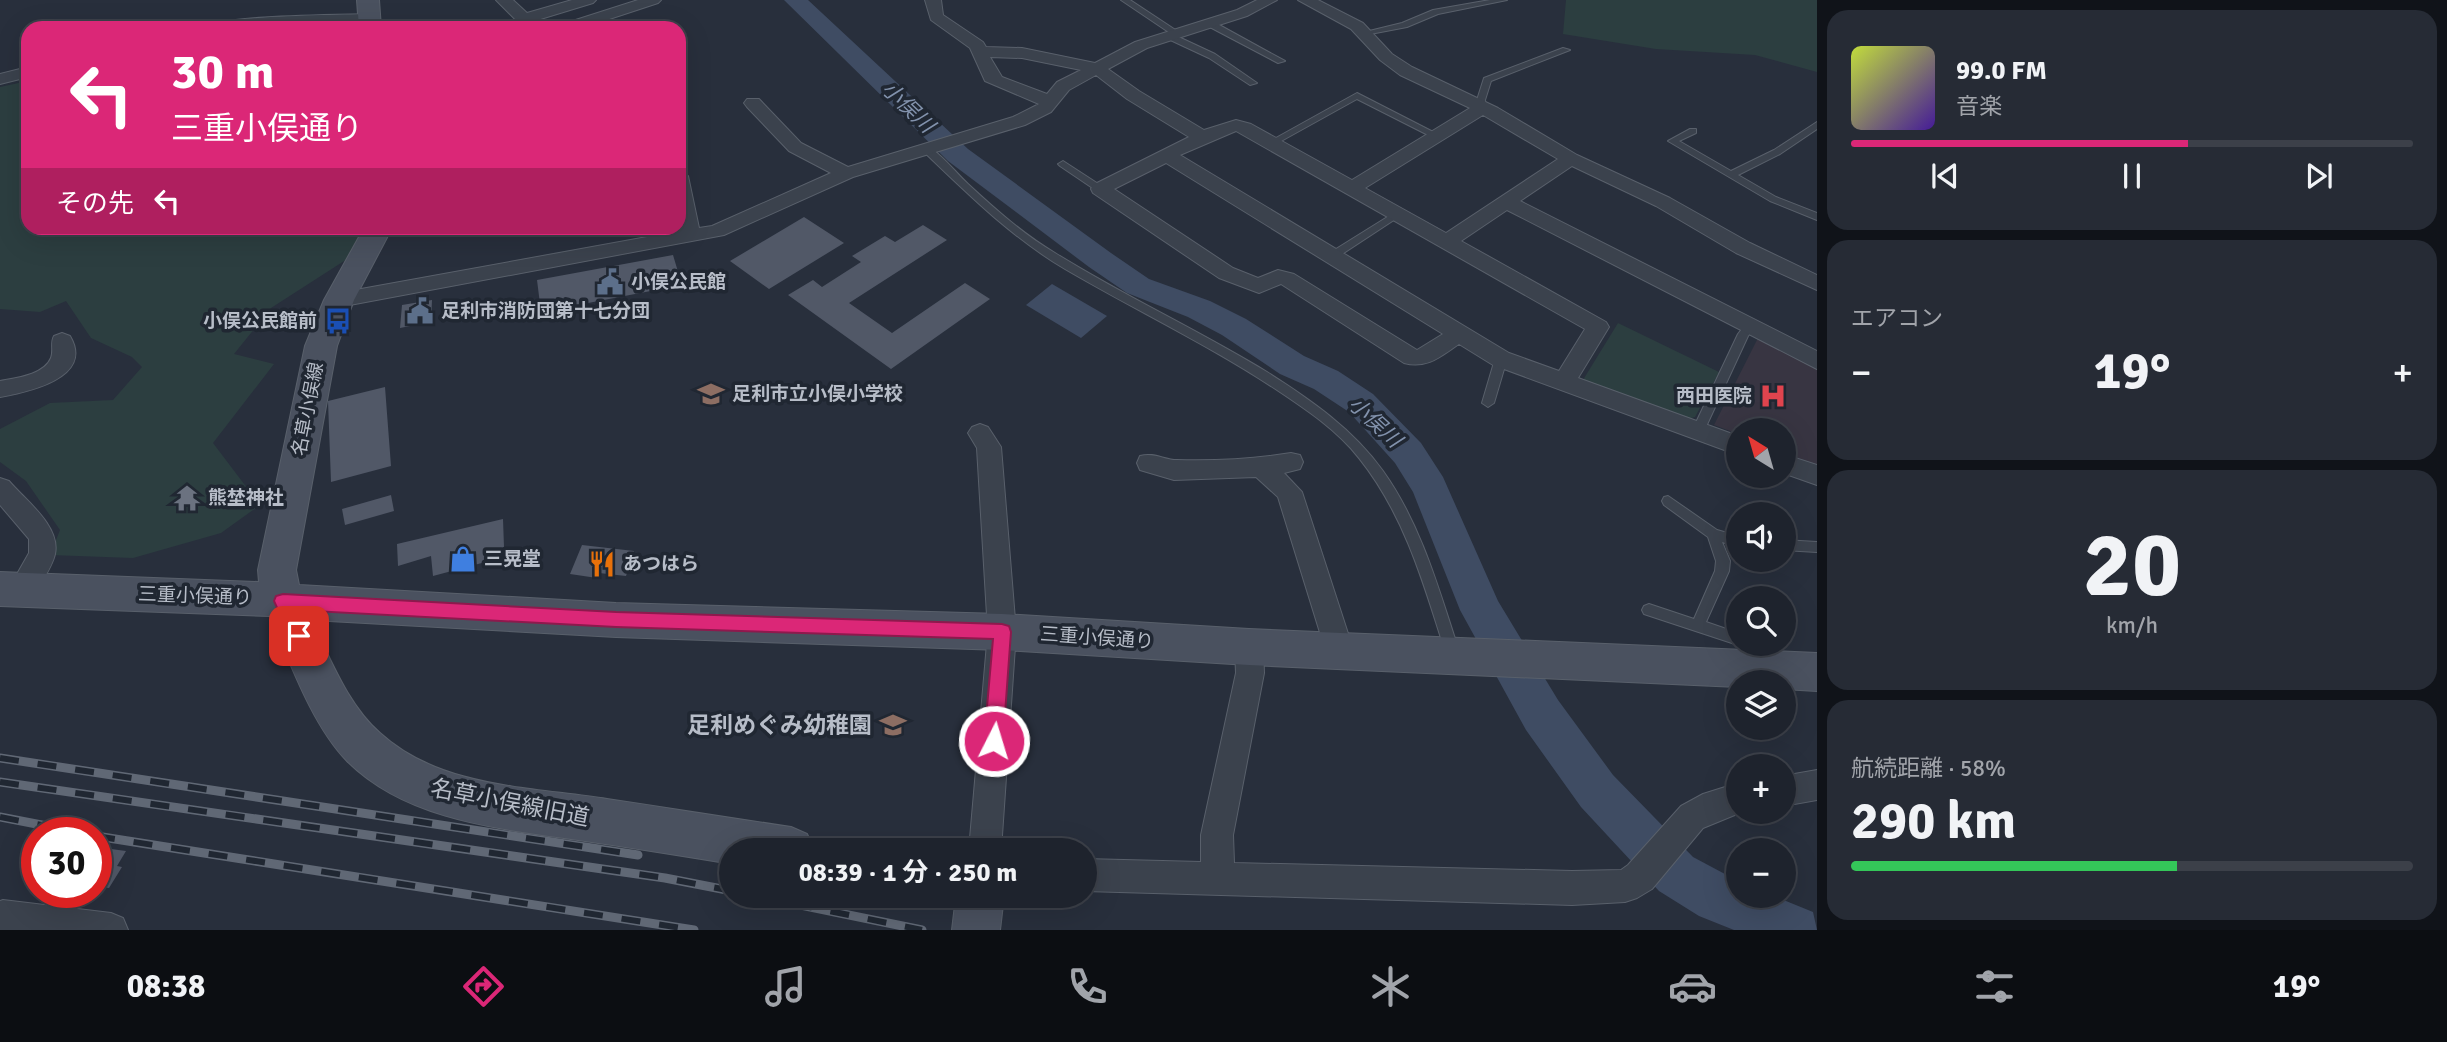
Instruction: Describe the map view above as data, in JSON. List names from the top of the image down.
{
  "streets": {
    "main road": ["名草小俣線", "三重小俣通り", "名草小俣線旧道"]
  },
  "crossings": [
    ["名草小俣線", "三重小俣通り"],
    ["名草小俣線", "名草小俣線旧道"],
    ["三重小俣通り", "名草小俣線旧道"]
  ],
  "water": ["小俣川"],
  "places": {
    "public building": ["小俣公民館", "足利市消防団第十七分団"],
    "bus stop": ["小俣公民館前"],
    "school or university": ["足利市立小俣小学校", "足利めぐみ幼稚園"],
    "hospital": ["西田医院"],
    "temple": ["熊埜神社"],
    "shop": ["三晃堂"],
    "restaurant": ["あつはら"]
  },
  "north": "top left",
  "page": {
    "turn": ["30 m", "三重小俣通り"],
    "song": ["99.0 FM", "音楽"],
    "then": "その先",
    "tile": [
      "エアコン",
      ["20", "km/h"],
      ["航続距離 · 58%", "290 km"]
    ],
    "heat": ["−", "19°", "+"],
    "map_buttons": ["+", "−"],
    "limit": "30",
    "trip": "08:39 · 1 分 · 250 m",
    "tabs": ["08:38", "19°"]
  }
}
